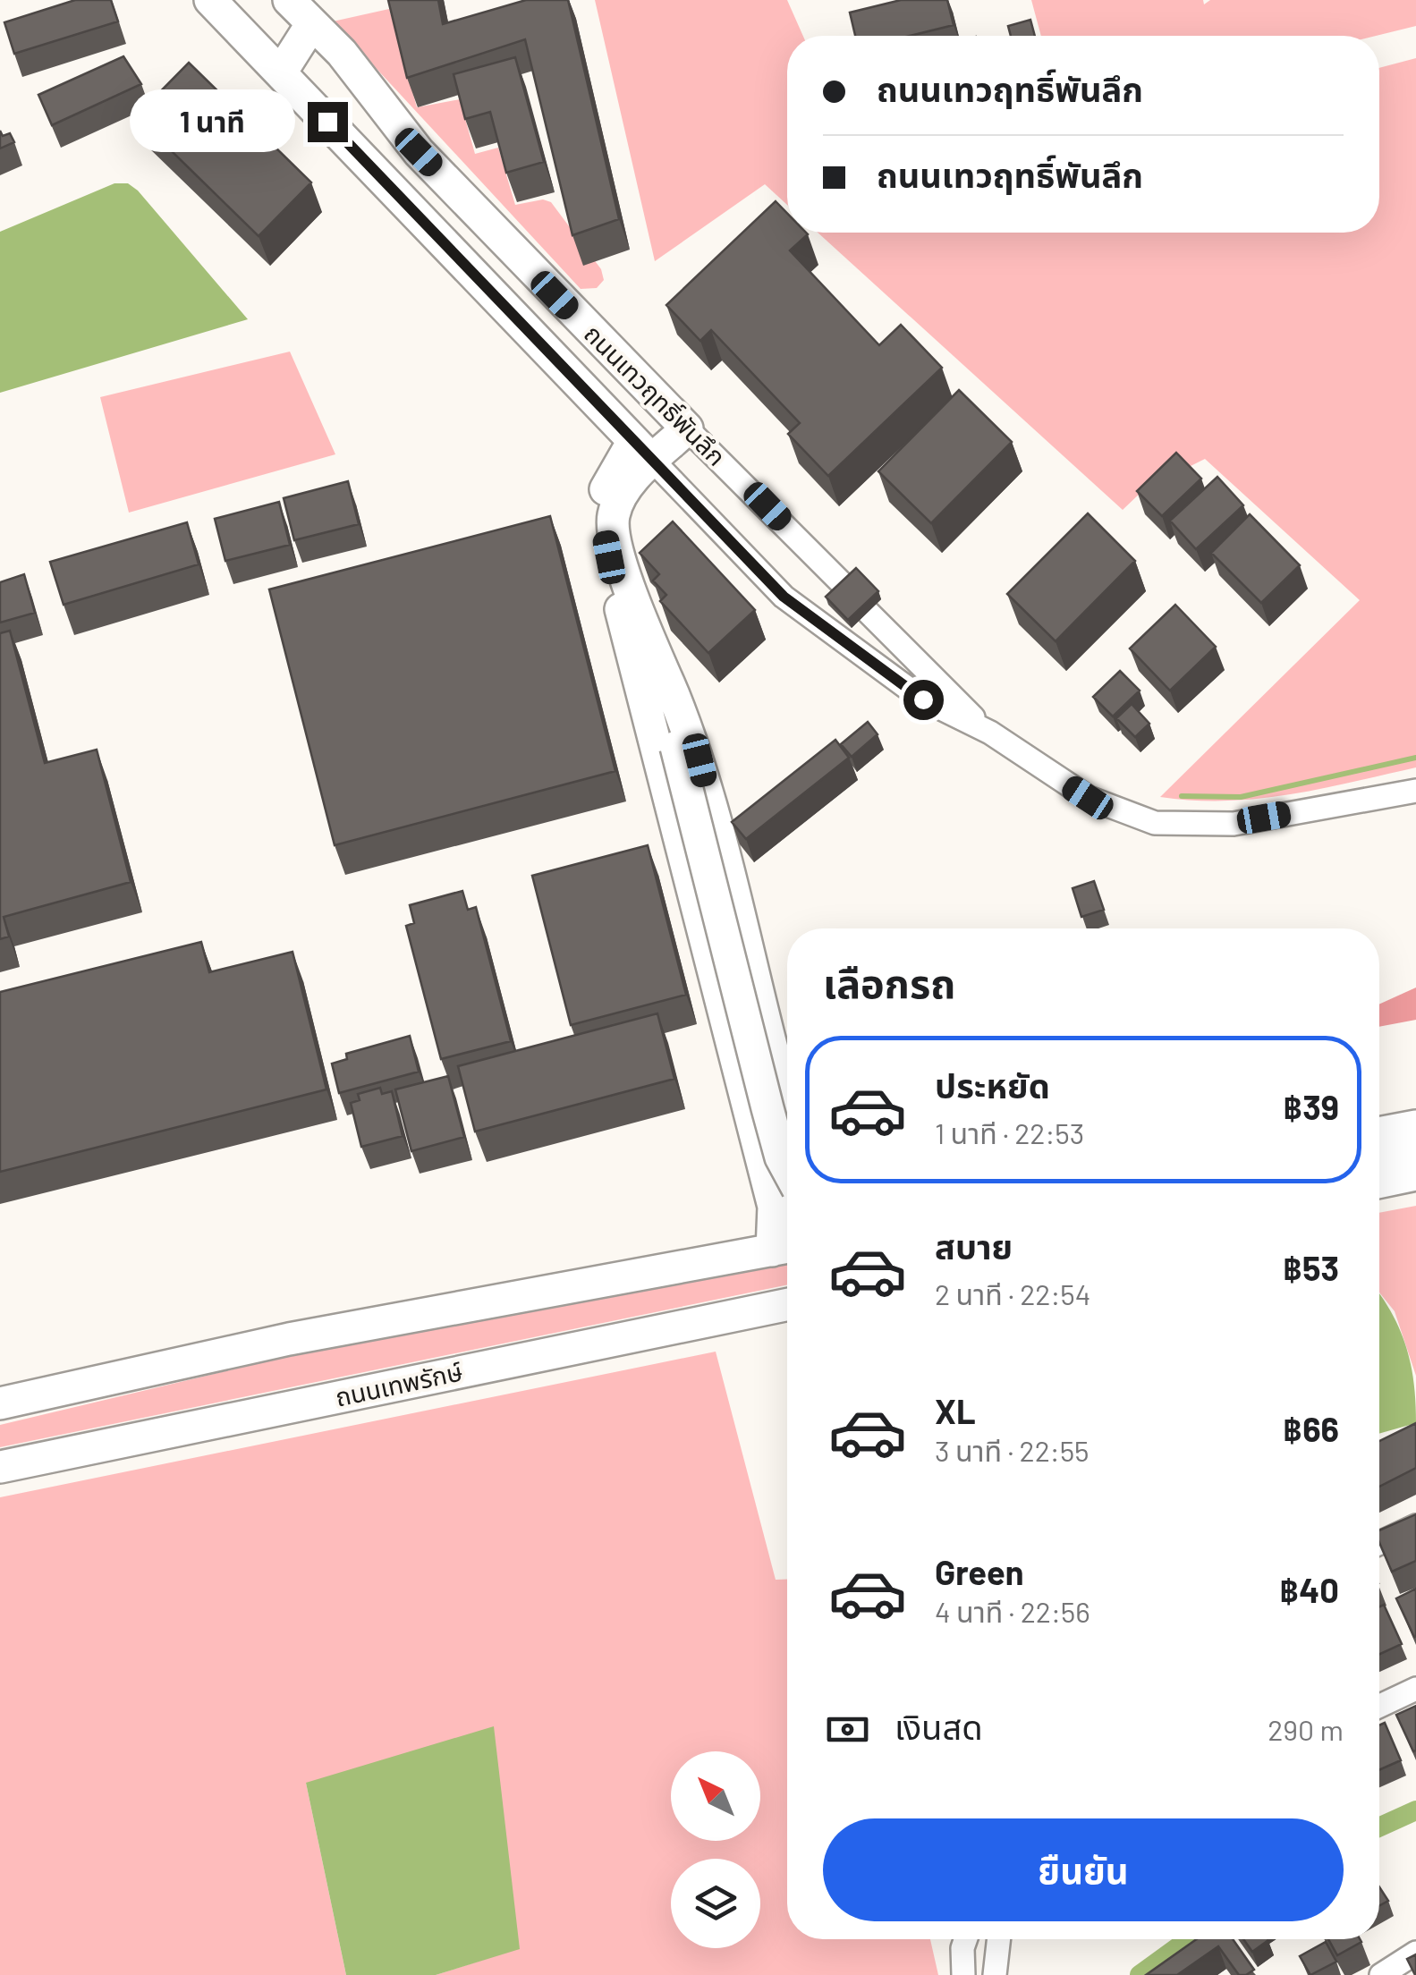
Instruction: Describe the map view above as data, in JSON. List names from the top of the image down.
{
  "streets": {
    "street": ["ถนนเทวฤทธิ์พันลึก", "ถนนเทพรักษ์"]
  },
  "north": "top left",
  "page": {
    "banner": ["ถนนเทวฤทธิ์พันลึก", "ถนนเทวฤทธิ์พันลึก"],
    "bubble": "1 นาที",
    "heading": "เลือกรถ",
    "list": [
      {
        "name": "ประหยัด",
        "note": "1 นาที · 22:53",
        "value": "฿39"
      },
      {
        "name": "สบาย",
        "note": "2 นาที · 22:54",
        "value": "฿53"
      },
      {
        "name": "XL",
        "note": "3 นาที · 22:55",
        "value": "฿66"
      },
      {
        "name": "Green",
        "note": "4 นาที · 22:56",
        "value": "฿40"
      }
    ],
    "pay": ["เงินสด", "290 m"],
    "buttons": "ยืนยัน"
  }
}
